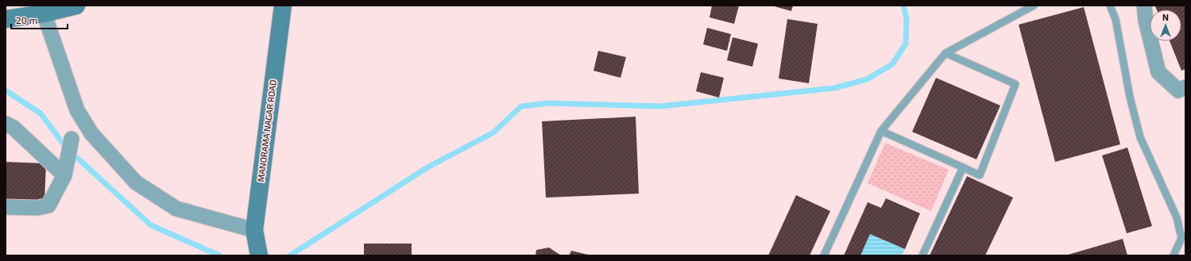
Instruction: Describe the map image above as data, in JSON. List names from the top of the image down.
{
  "streets": {
    "street": ["MANORAMA NAGAR ROAD"]
  },
  "scale_bar": "20 m",
  "north": "top"
}
